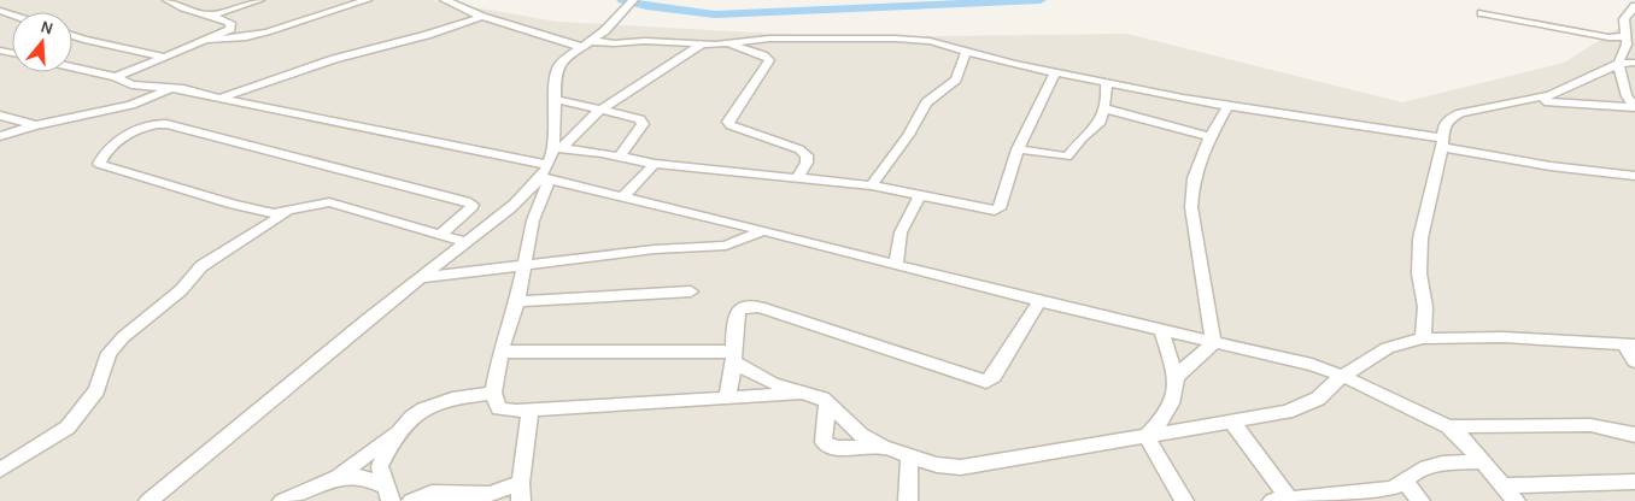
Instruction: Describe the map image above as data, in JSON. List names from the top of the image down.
{
  "north": "top"
}
